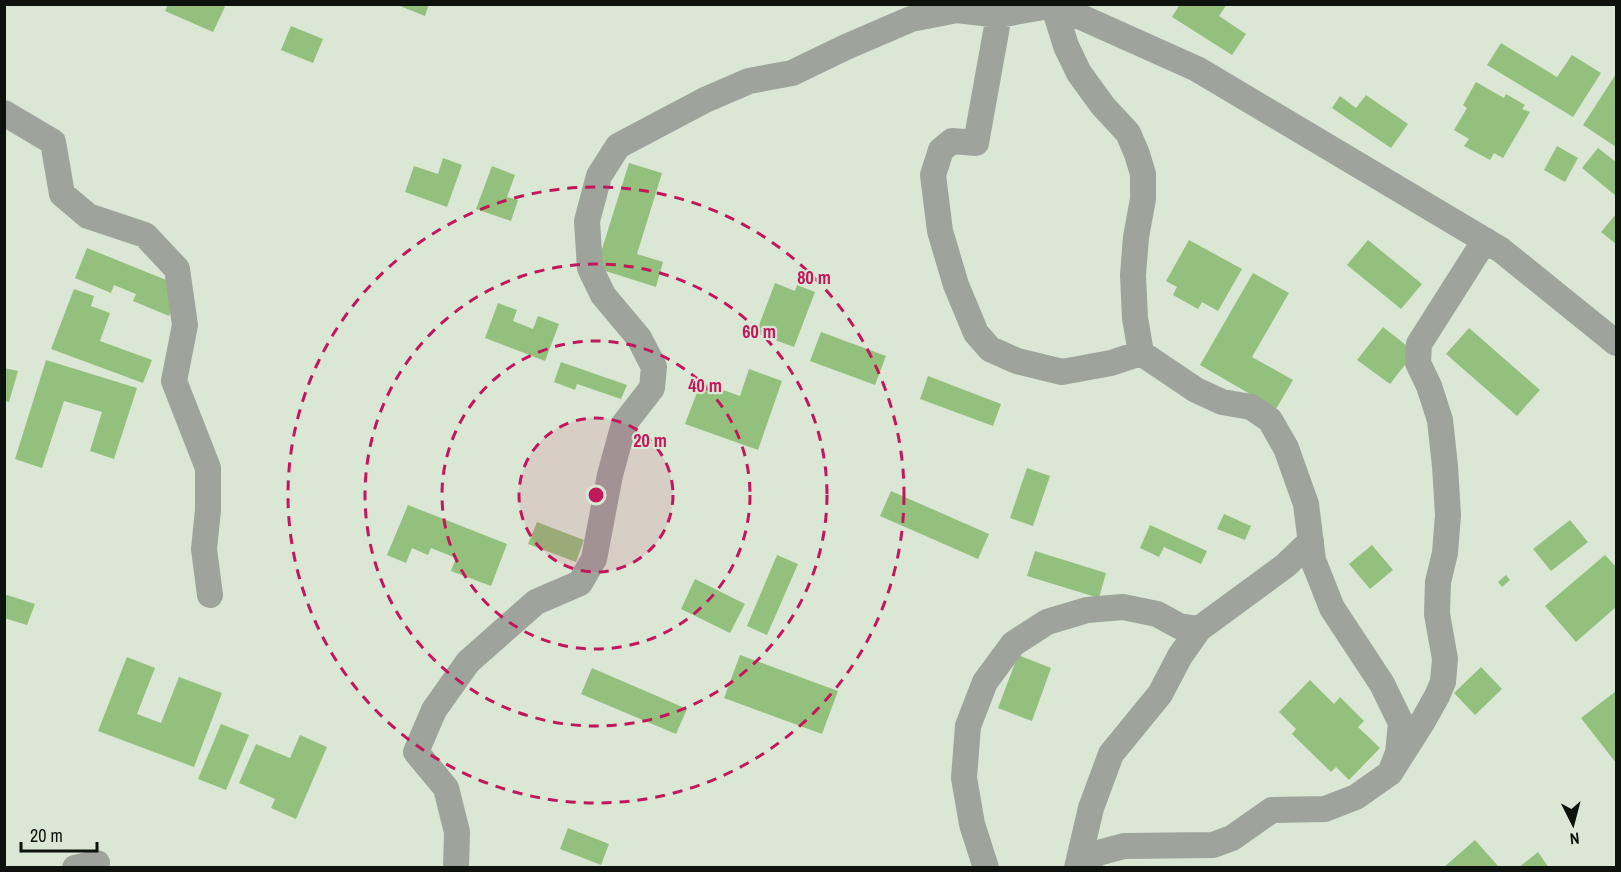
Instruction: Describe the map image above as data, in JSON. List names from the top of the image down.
{
  "scale_bar": "20 m",
  "north": "bottom",
  "rings": [
    "80 m",
    "60 m",
    "40 m",
    "20 m"
  ]
}
